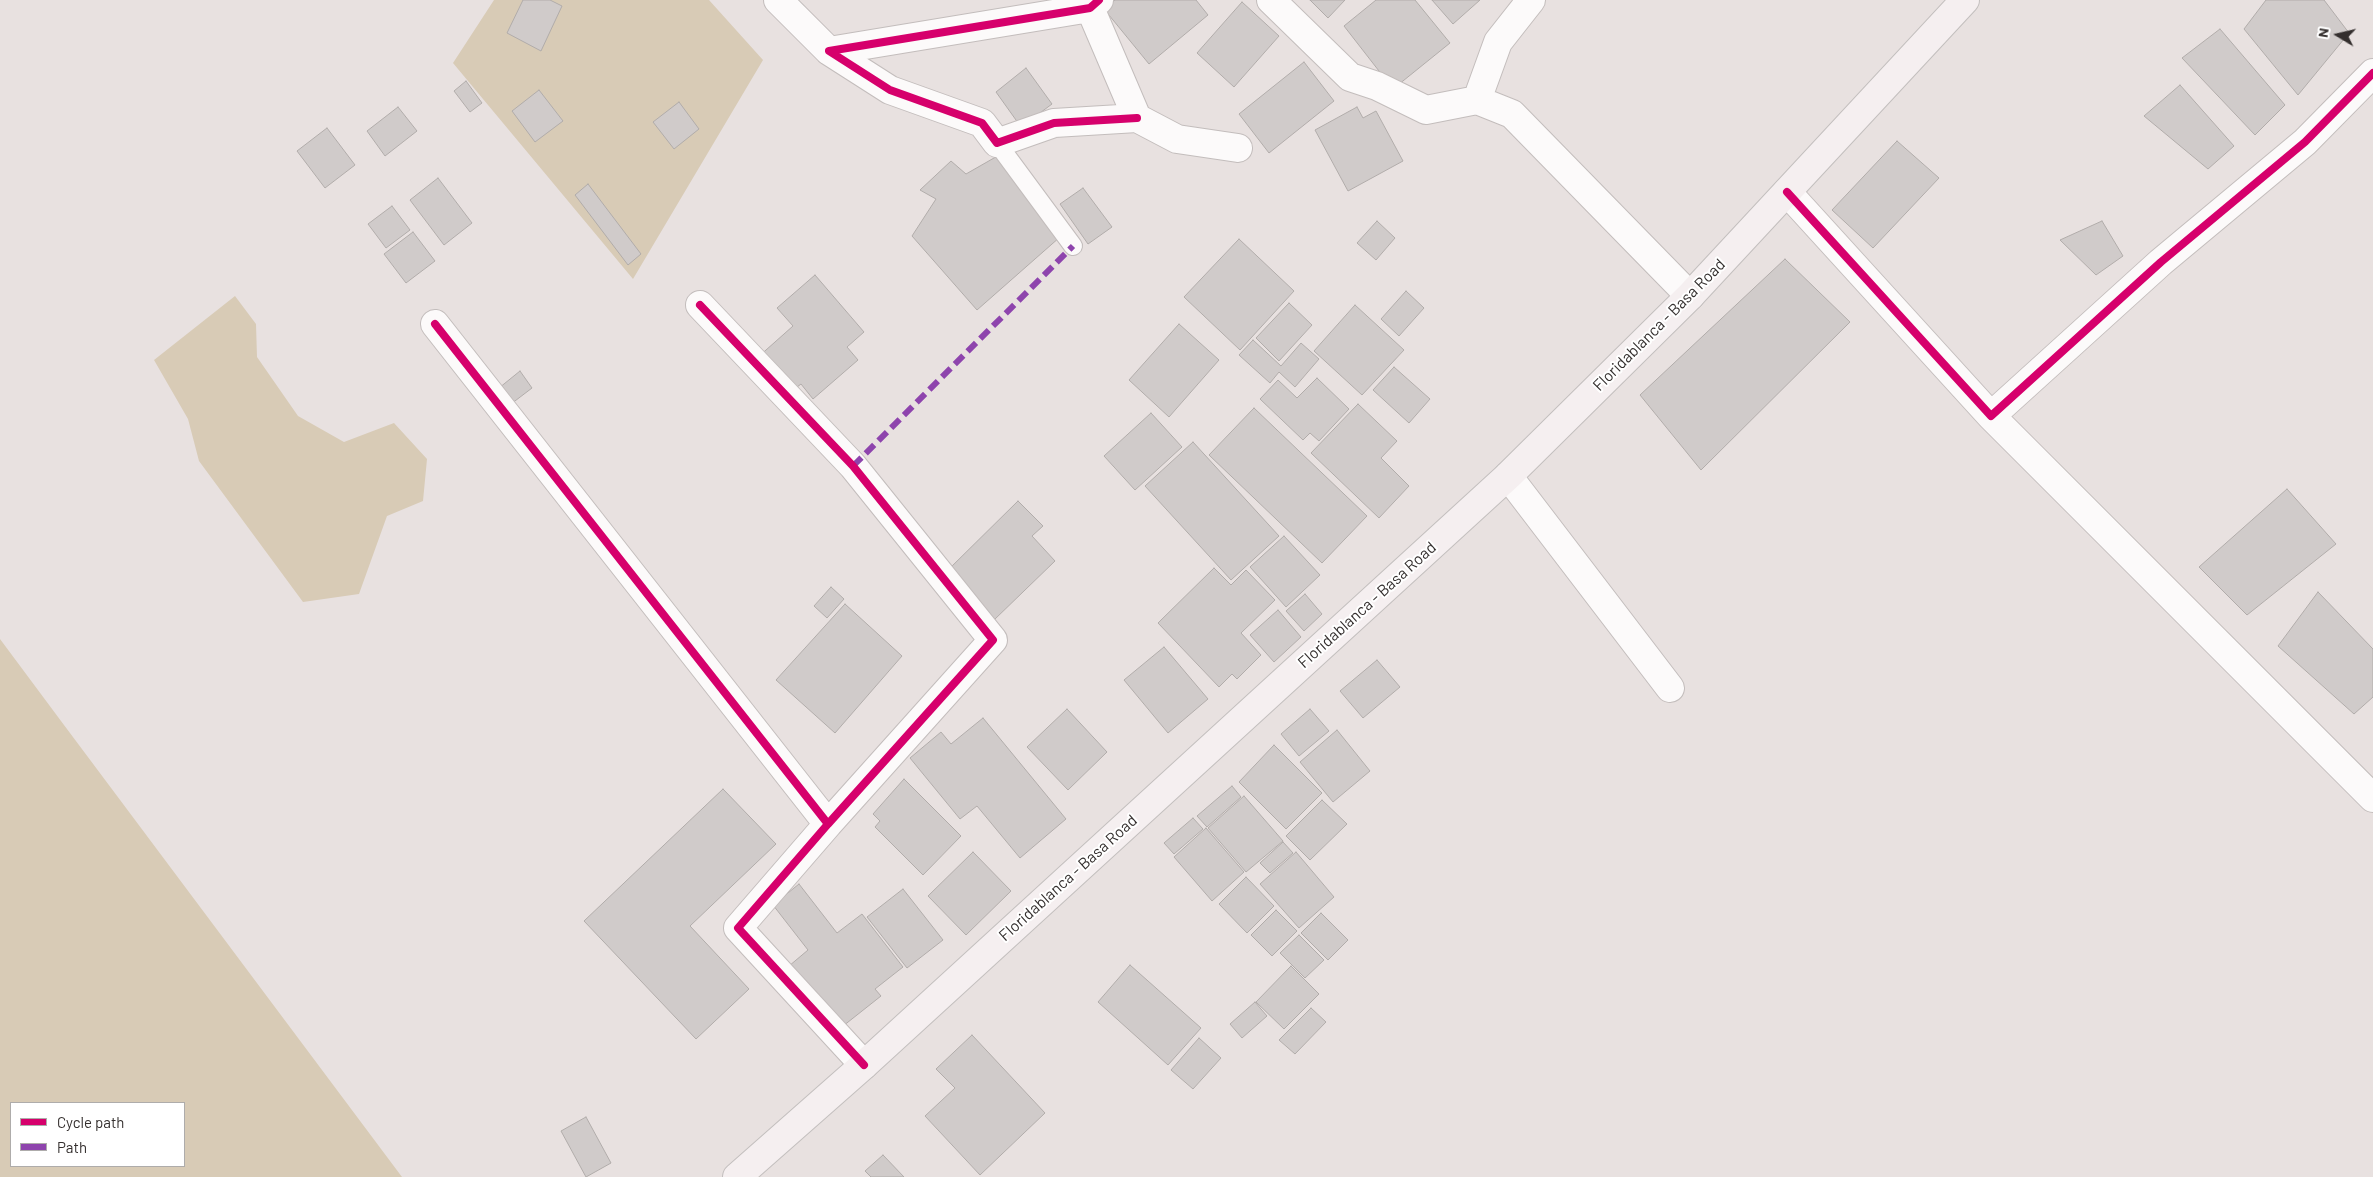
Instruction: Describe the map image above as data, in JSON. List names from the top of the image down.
{
  "streets": {
    "main road": ["Floridablanca - Basa Road"]
  },
  "legend": ["Cycle path", "Path"],
  "north": "left"
}
